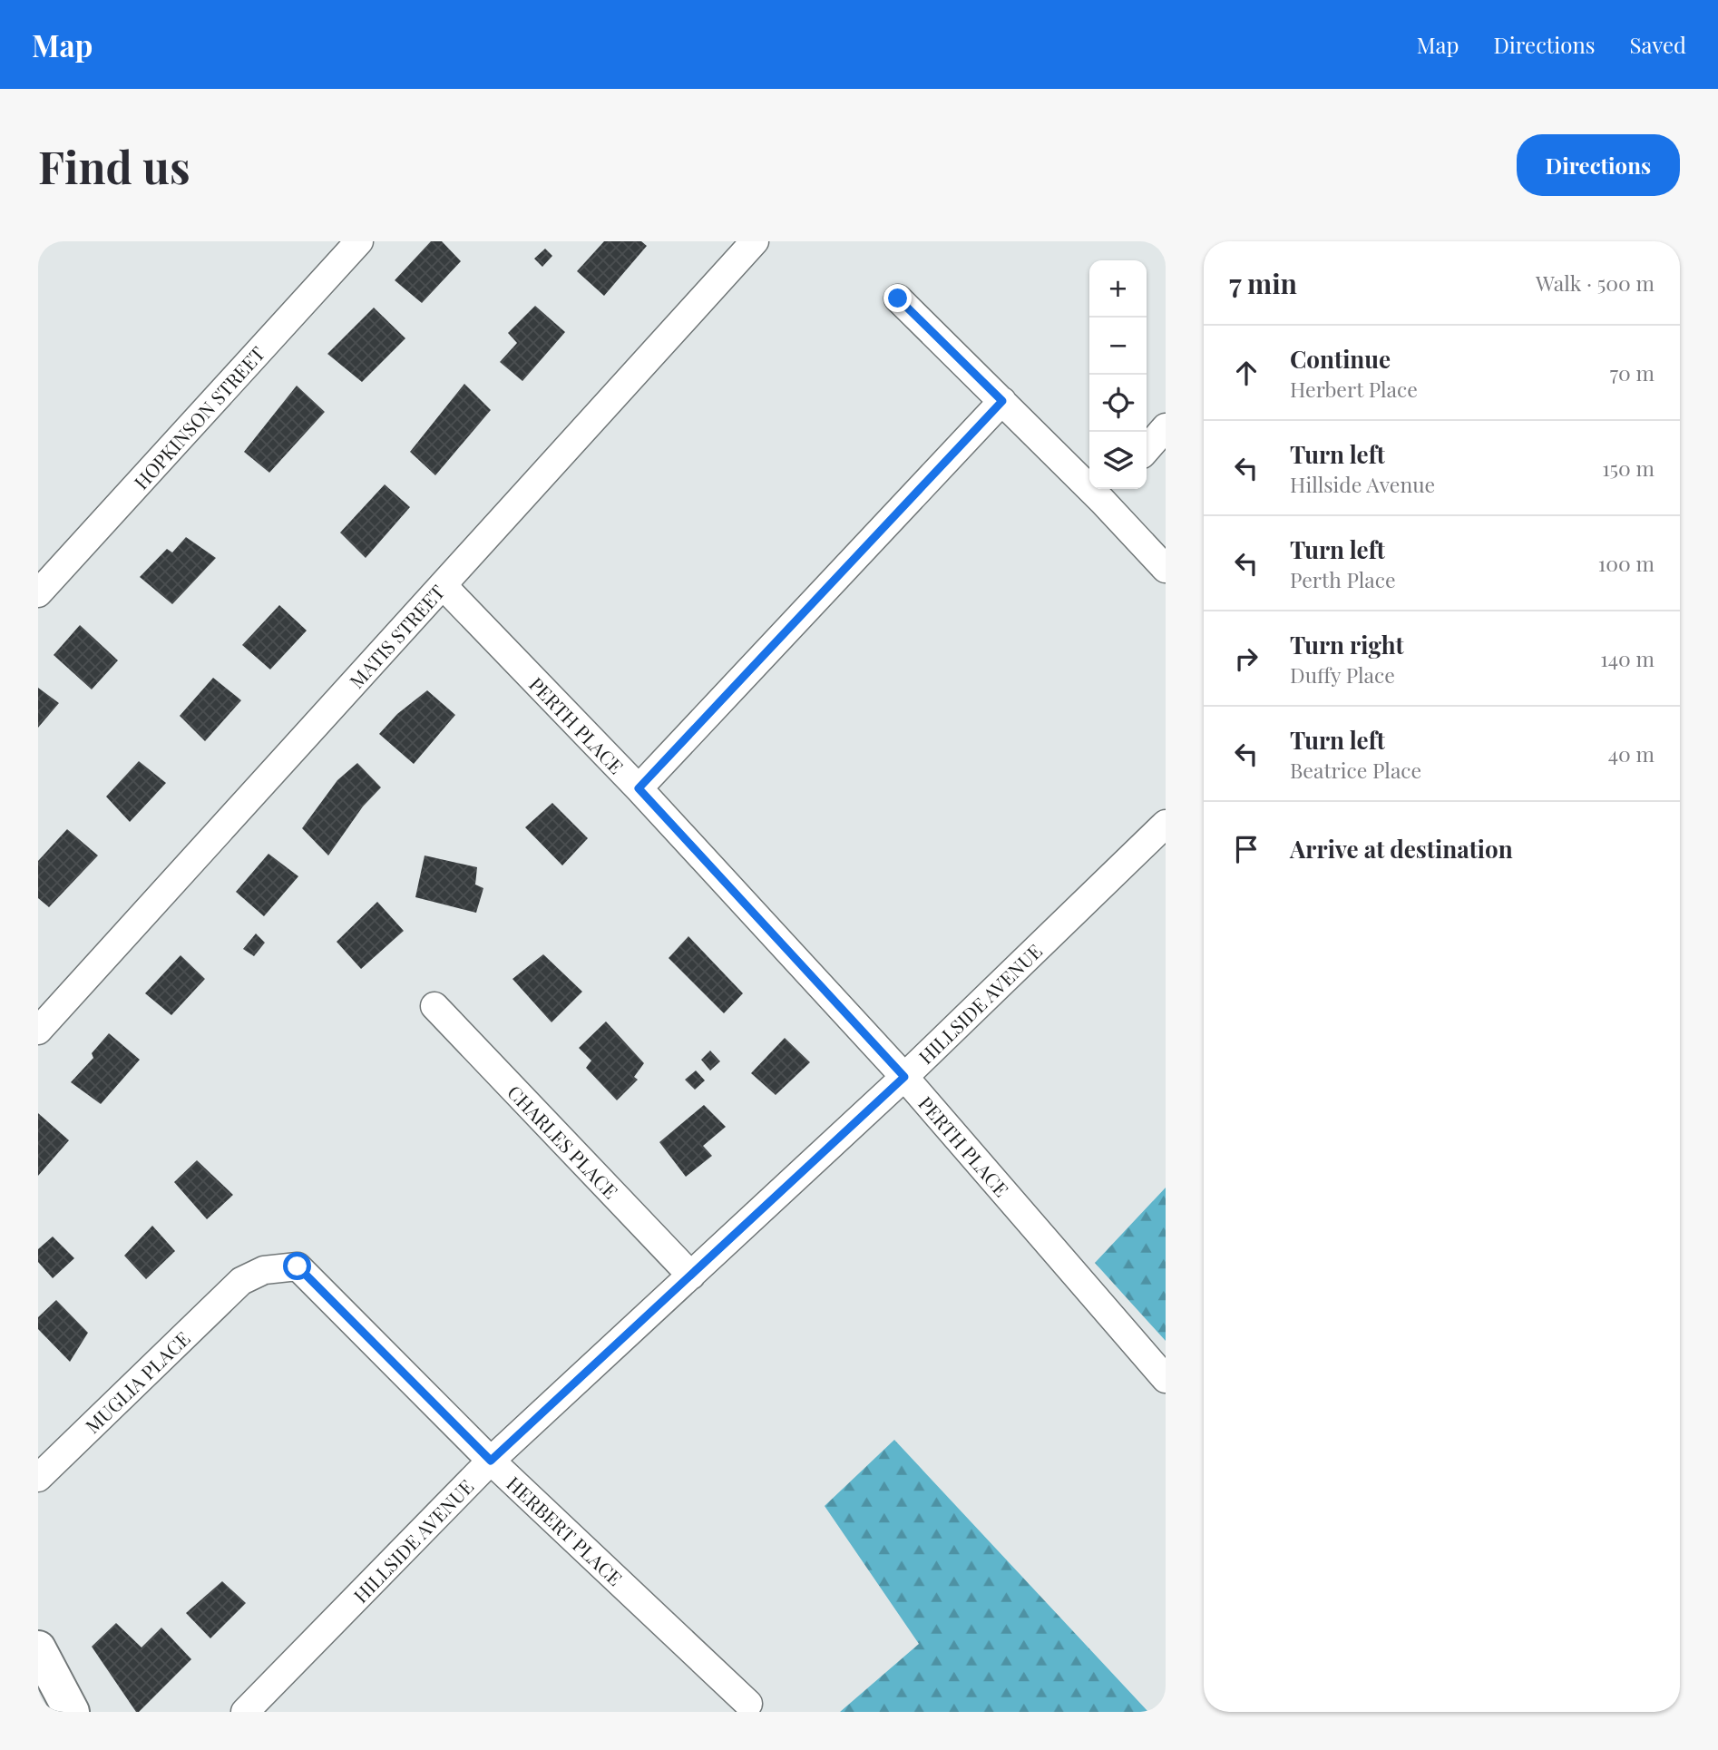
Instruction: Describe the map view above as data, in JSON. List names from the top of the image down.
{
  "streets": {
    "street": [
      "HOPKINSON STREET",
      "MATIS STREET",
      "PERTH PLACE",
      "HILLSIDE AVENUE",
      "CHARLES PLACE",
      "MUGLIA PLACE",
      "HERBERT PLACE"
    ]
  },
  "crossings": [
    ["MATIS STREET", "PERTH PLACE"],
    ["PERTH PLACE", "HILLSIDE AVENUE"],
    ["HILLSIDE AVENUE", "CHARLES PLACE"],
    ["HILLSIDE AVENUE", "HERBERT PLACE"],
    ["MUGLIA PLACE", "HERBERT PLACE"]
  ],
  "page": {
    "header": "Map",
    "nav": ["Map", "Directions", "Saved"],
    "buttons": "Directions",
    "title": "Find us",
    "heading": ["7 min", "Walk · 500 m"],
    "map_buttons": ["+", "−"],
    "list": [
      ["Continue", "Herbert Place", "70 m"],
      ["Turn left", "Hillside Avenue", "150 m"],
      ["Turn left", "Perth Place", "100 m"],
      ["Turn right", "Duffy Place", "140 m"],
      ["Turn left", "Beatrice Place", "40 m"],
      "Arrive at destination"
    ]
  }
}
